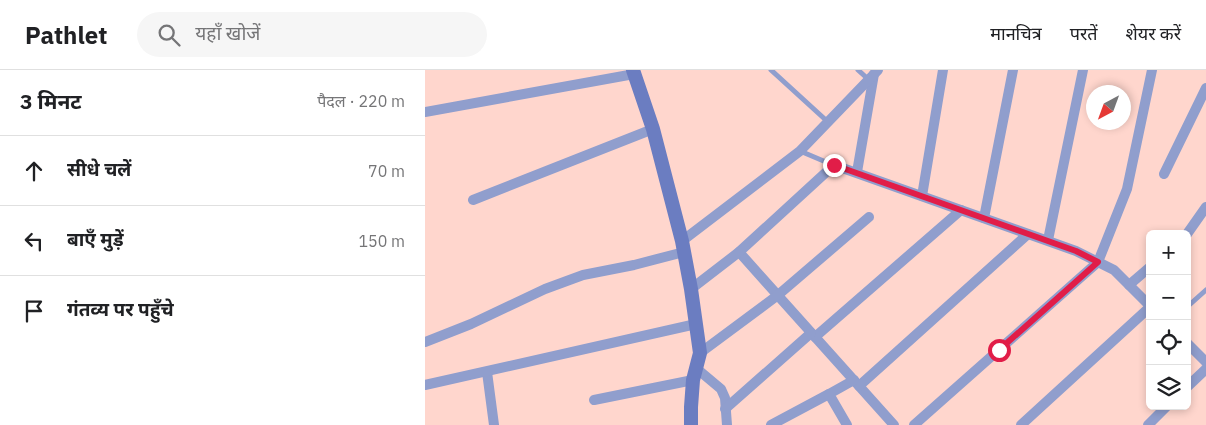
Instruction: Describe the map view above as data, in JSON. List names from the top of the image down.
{
  "north": "bottom left",
  "page": {
    "header": "Pathlet",
    "search": "यहाँ खोजें",
    "nav": ["मानचित्र", "परतें", "शेयर करें"],
    "heading": ["3 मिनट", "पैदल · 220 m"],
    "list": [
      ["सीधे चलें", "70 m"],
      ["बाएँ मुड़ें", "150 m"],
      "गंतव्य पर पहुँचे"
    ],
    "map_buttons": ["+", "−"]
  }
}
